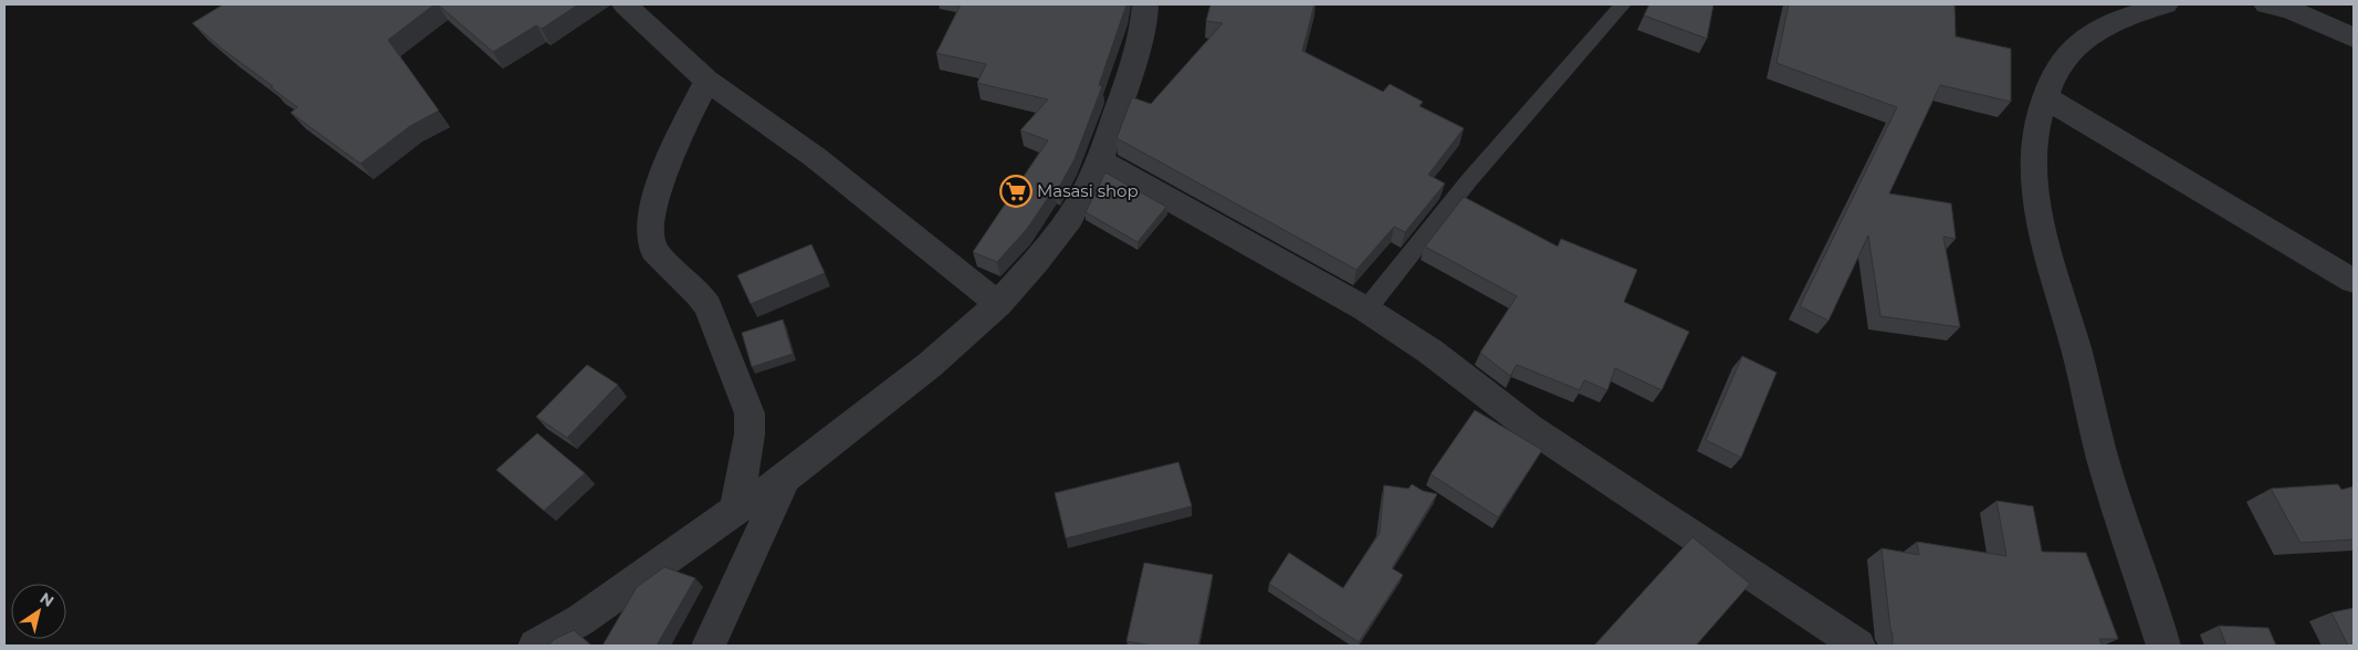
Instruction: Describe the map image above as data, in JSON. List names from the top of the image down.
{
  "places": {
    "supermarket": ["Masasi shop"]
  },
  "north": "top right"
}
